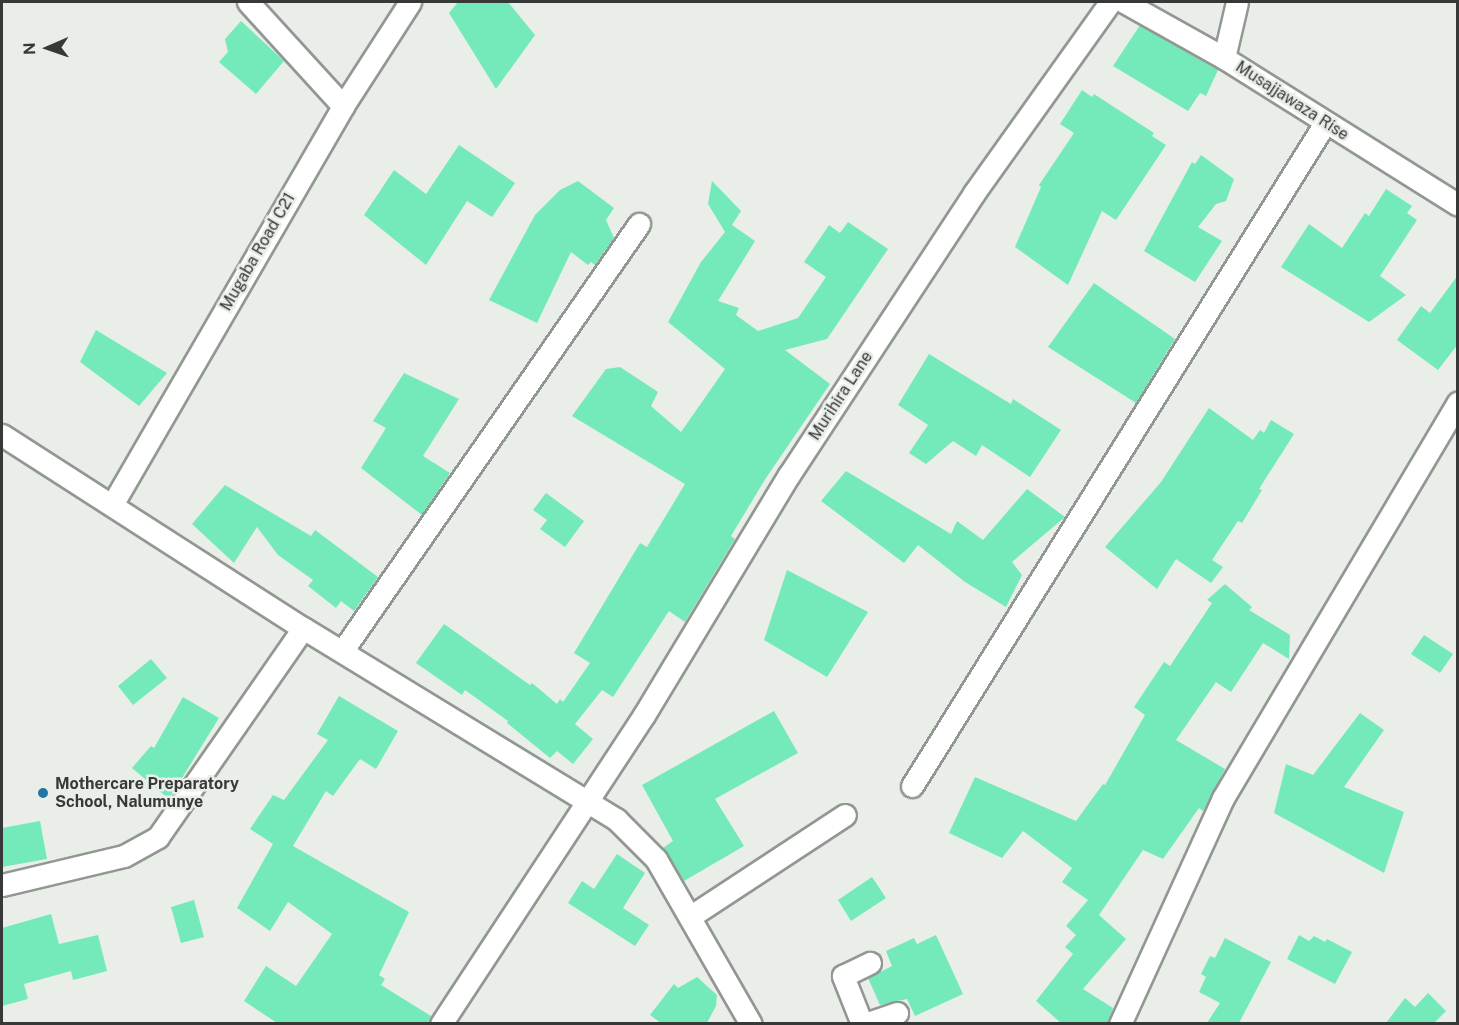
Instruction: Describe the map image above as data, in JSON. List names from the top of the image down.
{
  "streets": {
    "street": ["Musajjawaza Rise", "Mugaba Road C21", "Murihira Lane"]
  },
  "places": ["Mothercare Preparatory School, Nalumunye"],
  "north": "left"
}
